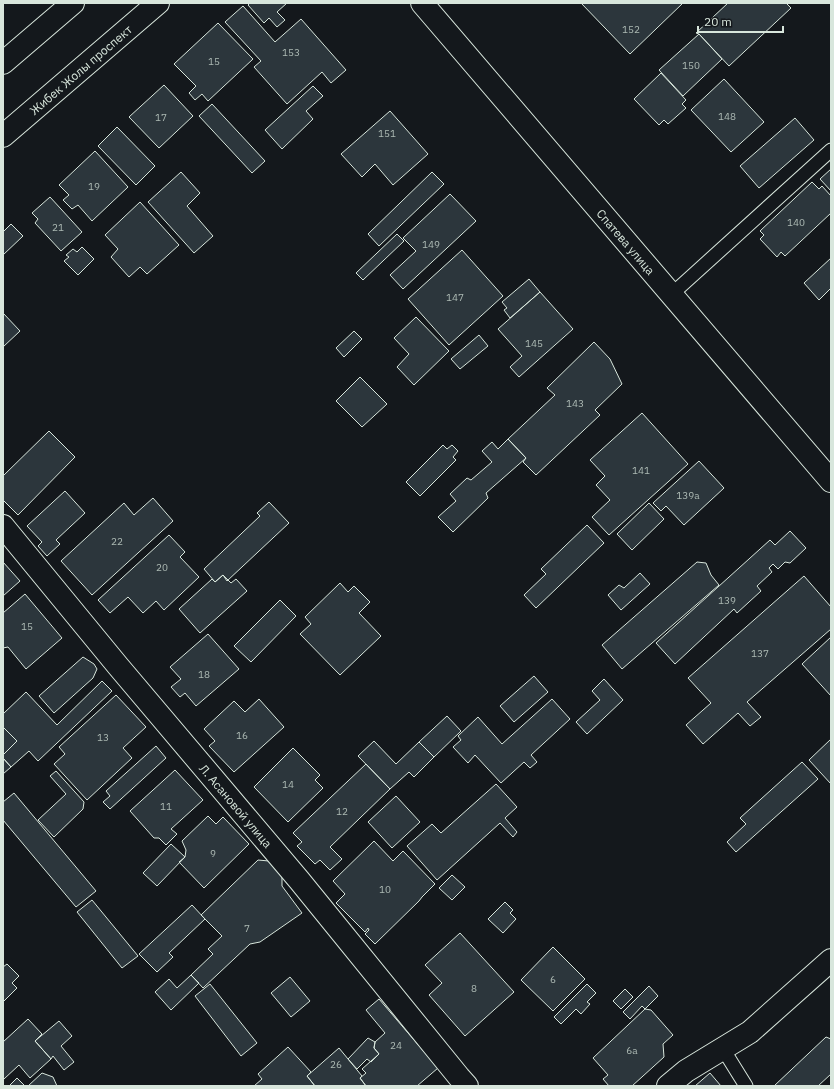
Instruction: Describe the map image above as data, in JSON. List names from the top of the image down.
{
  "streets": {
    "main road": ["Жибек Жолы проспект", "Спатева улица", "Л. Асановой улица"]
  },
  "house_numbers": [
    "152",
    "153",
    "15",
    "150",
    "148",
    "17",
    "151",
    "19",
    "140",
    "21",
    "149",
    "147",
    "145",
    "143",
    "141",
    "139а",
    "22",
    "20",
    "139",
    "15",
    "137",
    "18",
    "16",
    "13",
    "14",
    "11",
    "12",
    "9",
    "10",
    "7",
    "6",
    "8",
    "24",
    "6а",
    "26"
  ],
  "scale_bar": "20 m"
}
